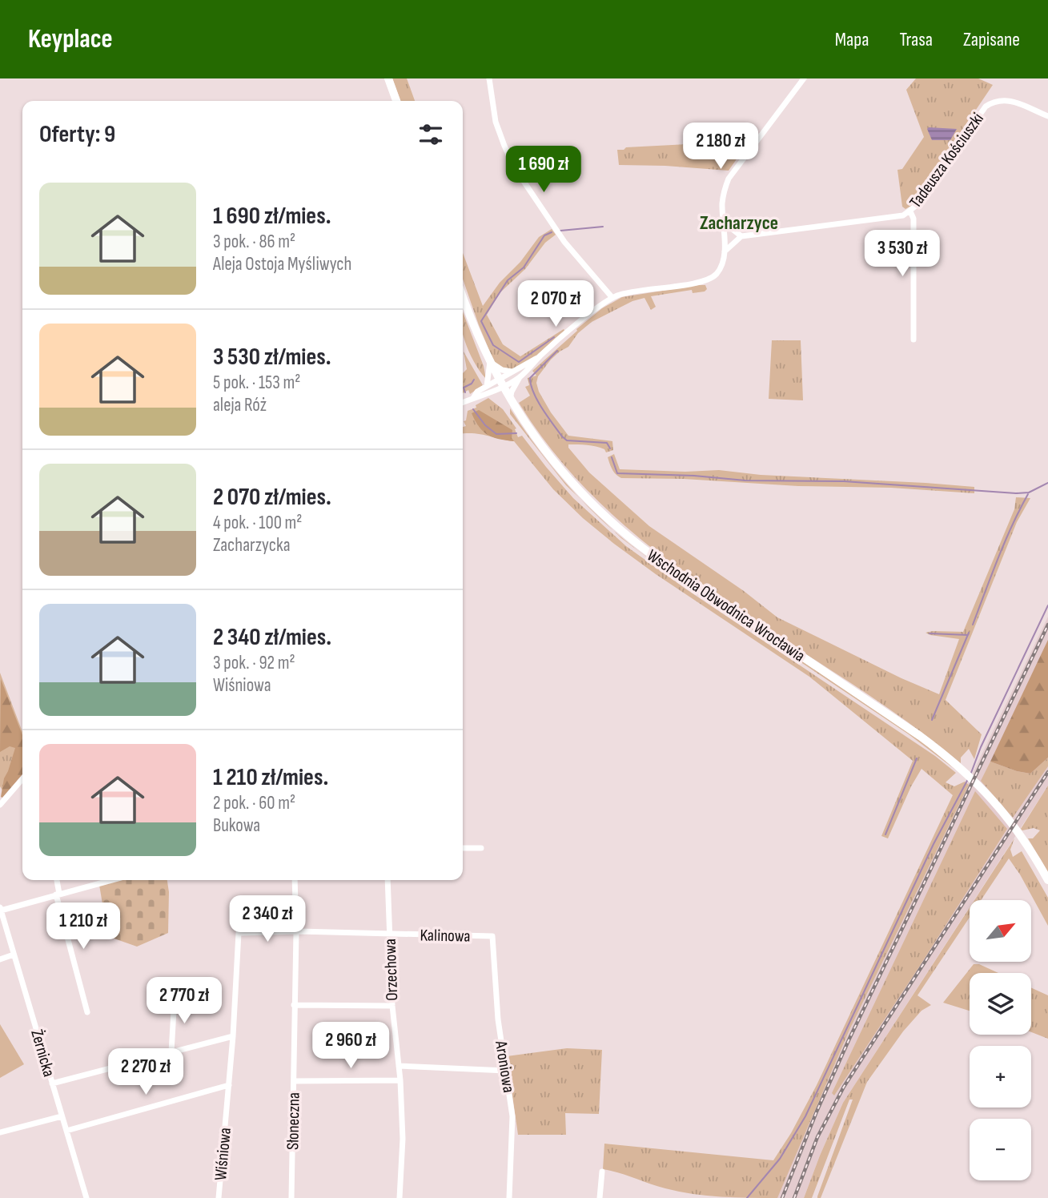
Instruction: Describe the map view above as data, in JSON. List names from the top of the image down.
{
  "streets": {
    "main road": ["Wschodnia Obwodnica Wrocławia"],
    "street": [
      "Tadeusza Kościuszki",
      "Kalinowa",
      "Orzechowa",
      "Żernicka",
      "Aroniowa",
      "Słoneczna",
      "Wiśniowa"
    ]
  },
  "crossings": [
    ["Kalinowa", "Orzechowa"],
    ["Kalinowa", "Aroniowa"],
    ["Kalinowa", "Słoneczna"],
    ["Kalinowa", "Wiśniowa"],
    ["Słoneczna", "Wiśniowa"]
  ],
  "districts": ["Zacharzyce"],
  "north": "top right",
  "page": {
    "header": "Keyplace",
    "nav": ["Mapa", "Trasa", "Zapisane"],
    "heading": "Oferty: 9",
    "price": [
      "2 180 zł",
      "1 690 zł",
      "3 530 zł",
      "2 070 zł",
      "2 340 zł",
      "1 210 zł",
      "2 770 zł",
      "2 960 zł",
      "2 270 zł"
    ],
    "list": [
      {
        "name": "1 690 zł/mies.",
        "note": "3 pok. · 86 m² · Aleja Ostoja Myśliwych"
      },
      {
        "name": "3 530 zł/mies.",
        "note": "5 pok. · 153 m² · aleja Róż"
      },
      {
        "name": "2 070 zł/mies.",
        "note": "4 pok. · 100 m² · Zacharzycka"
      },
      {
        "name": "2 340 zł/mies.",
        "note": "3 pok. · 92 m² · Wiśniowa"
      },
      {
        "name": "1 210 zł/mies.",
        "note": "2 pok. · 60 m² · Bukowa"
      }
    ],
    "map_buttons": ["+", "−"]
  }
}
